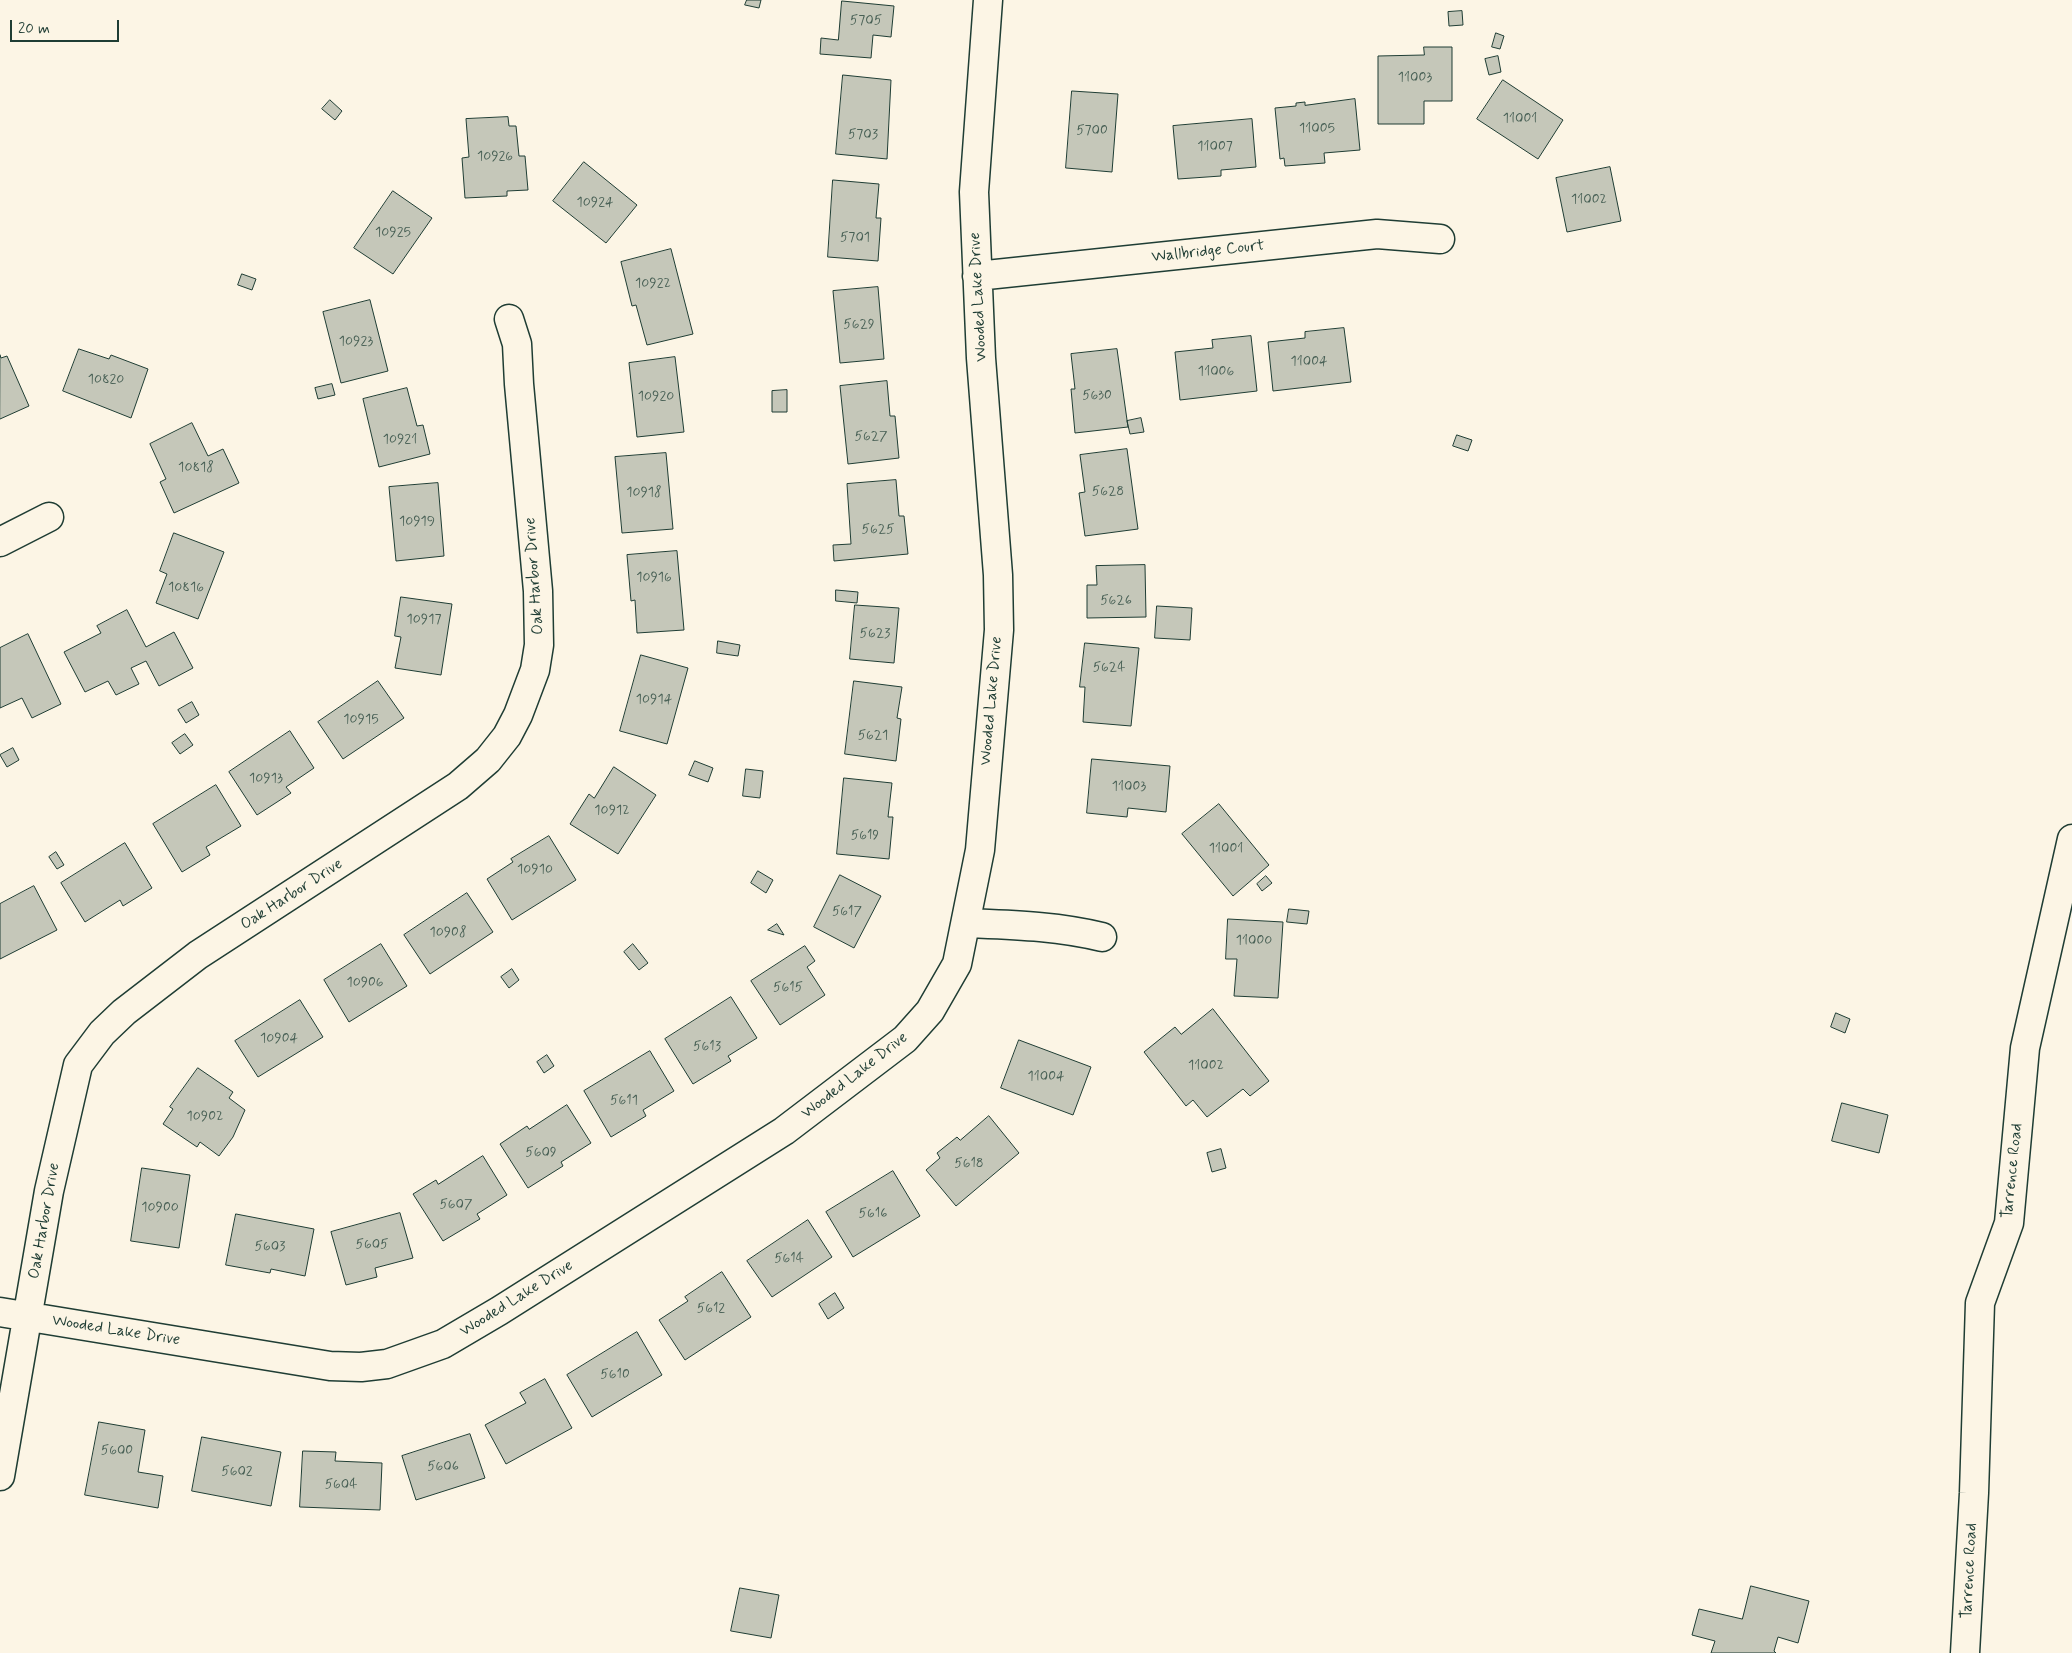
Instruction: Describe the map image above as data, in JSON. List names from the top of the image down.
{
  "streets": {
    "street": [
      "Wallbridge Court",
      "Wooded Lake Drive",
      "Oak Harbor Drive",
      "Tarrence Road"
    ]
  },
  "crossings": [
    ["Wallbridge Court", "Wooded Lake Drive"],
    ["Wooded Lake Drive", "Oak Harbor Drive"]
  ],
  "house_numbers": [
    "5705",
    "11003",
    "11001",
    "11005",
    "5700",
    "5703",
    "11007",
    "10926",
    "11002",
    "10924",
    "10925",
    "5701",
    "10922",
    "5629",
    "10923",
    "11004",
    "11006",
    "10820",
    "5630",
    "10920",
    "5627",
    "10921",
    "10818",
    "5628",
    "10918",
    "10919",
    "5625",
    "10916",
    "10816",
    "5626",
    "10917",
    "5623",
    "5624",
    "10914",
    "10915",
    "5621",
    "10913",
    "11003",
    "10912",
    "5619",
    "11001",
    "10910",
    "5617",
    "10908",
    "11000",
    "10906",
    "5615",
    "10904",
    "5613",
    "11002",
    "11004",
    "5611",
    "10902",
    "5609",
    "5618",
    "5607",
    "10900",
    "5616",
    "5605",
    "5603",
    "5614",
    "5612",
    "5610",
    "5600",
    "5606",
    "5602",
    "5604"
  ],
  "scale_bar": "20 m"
}
